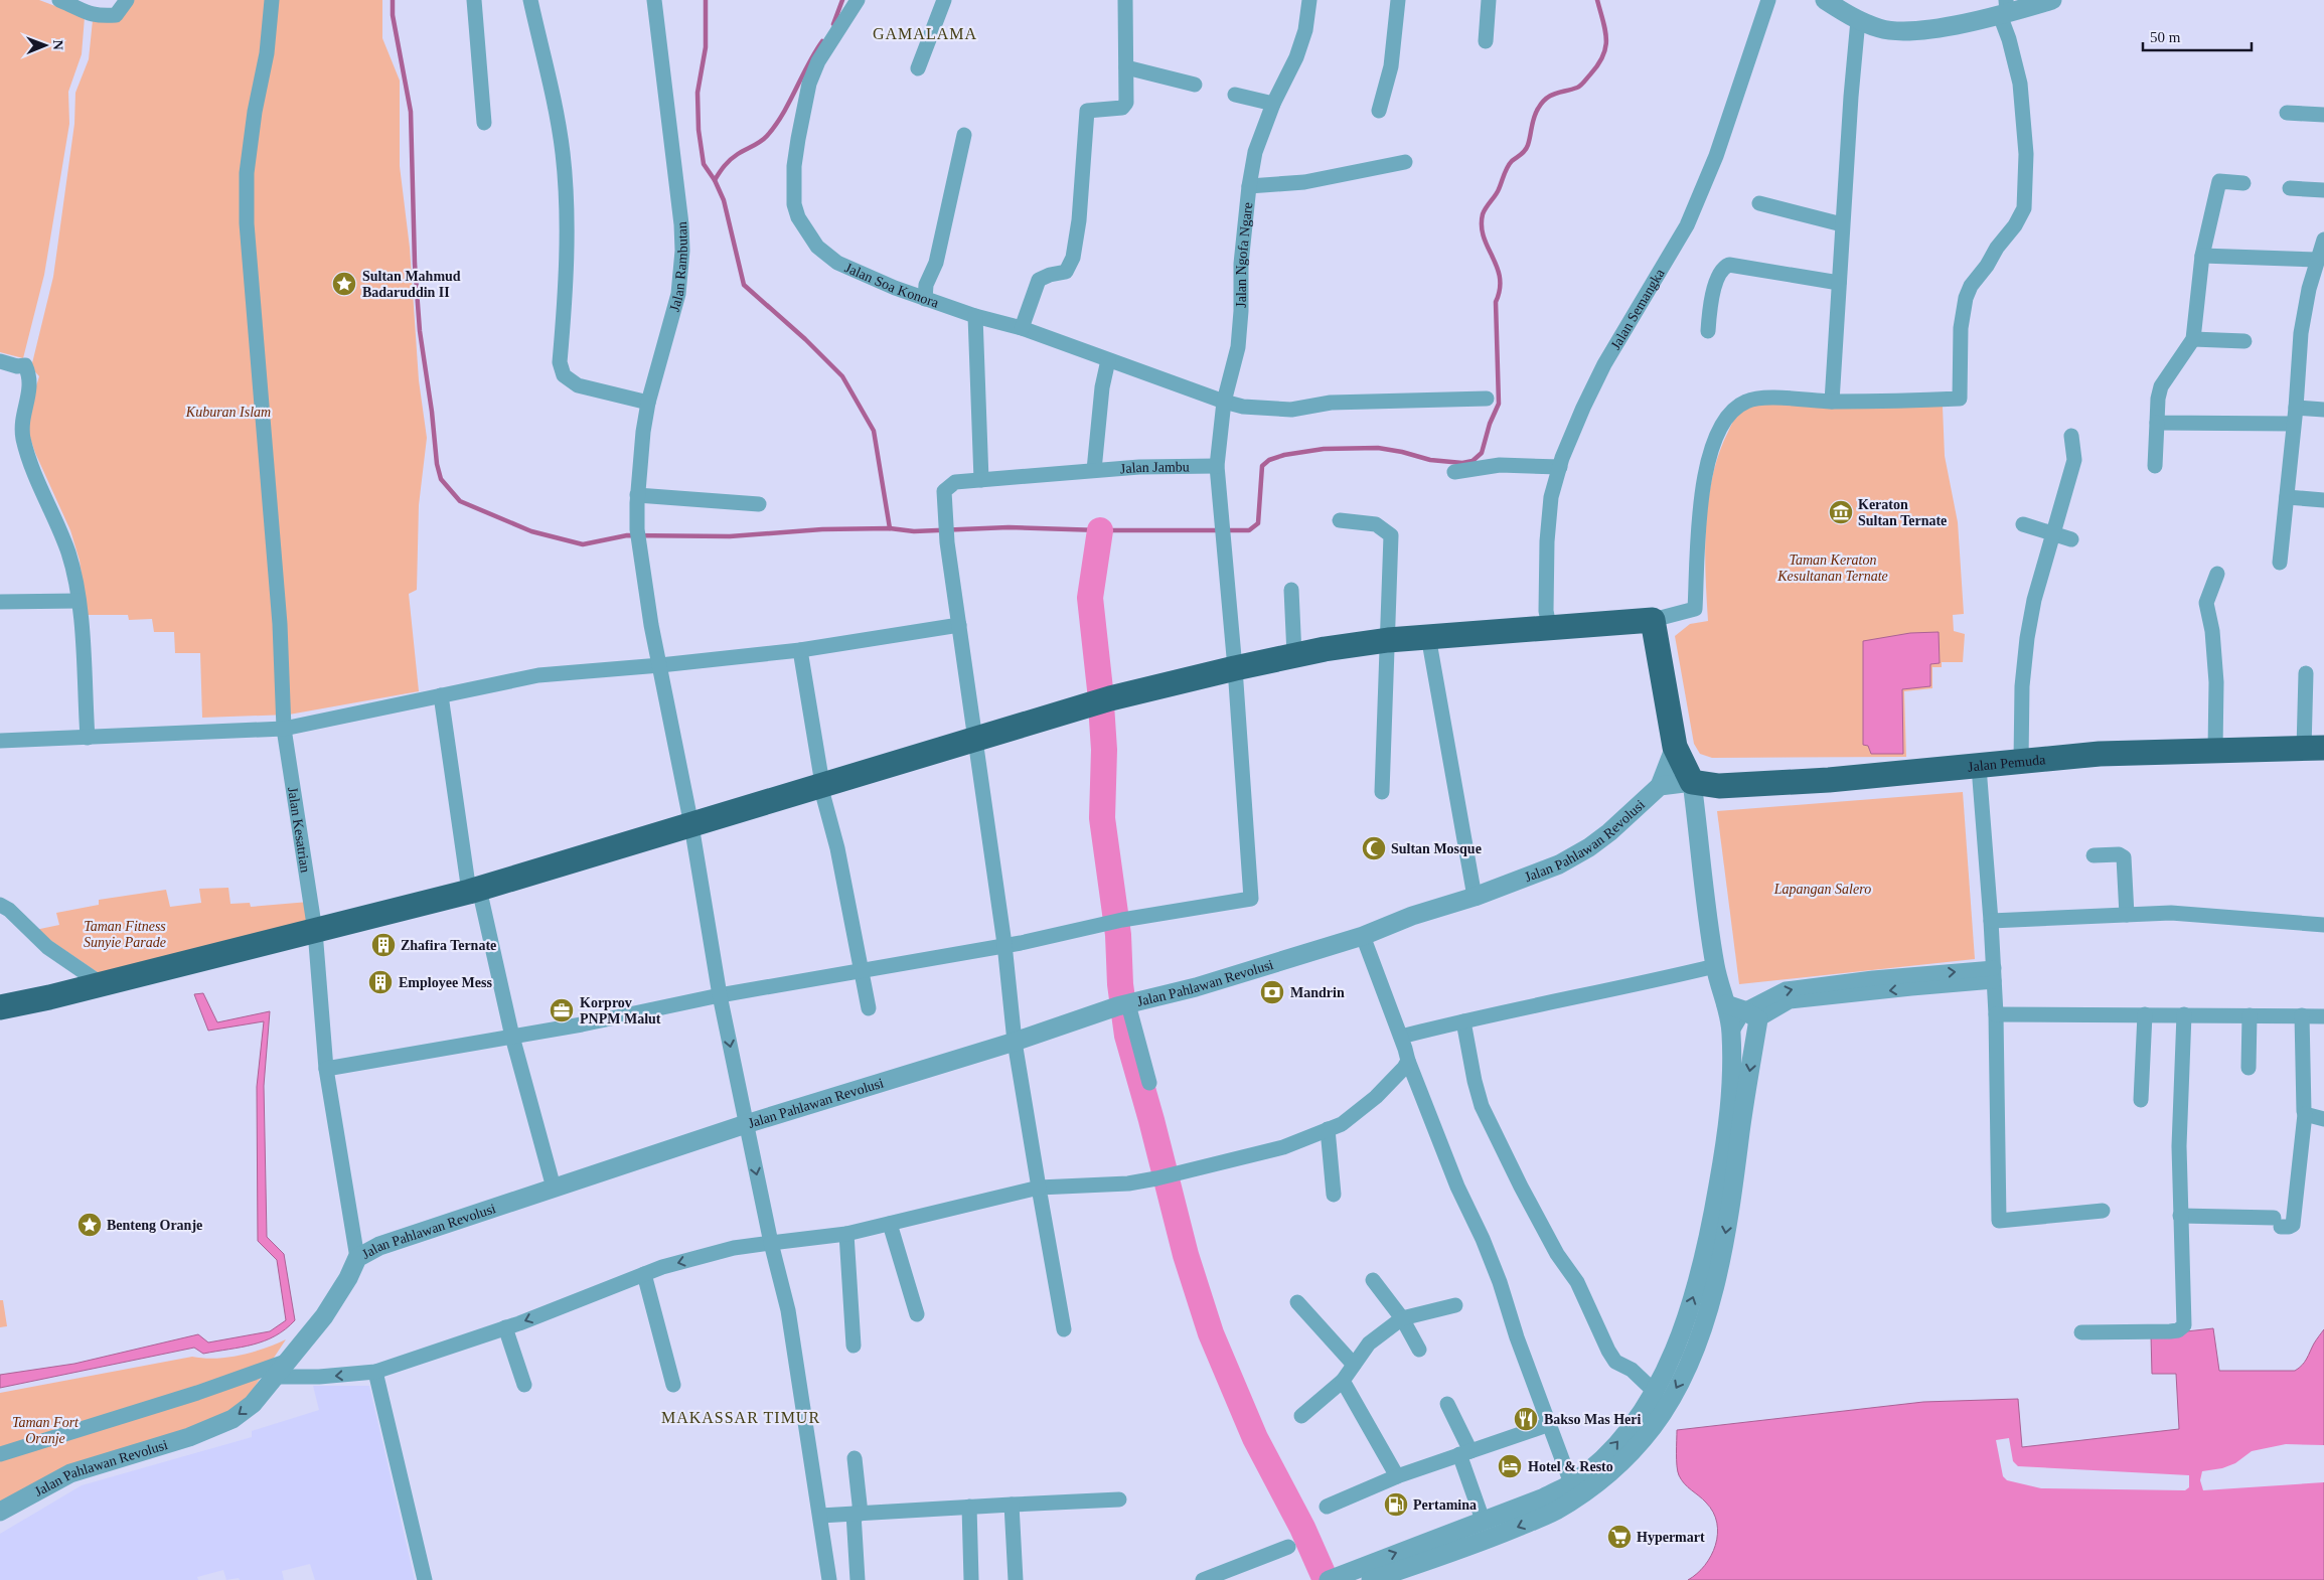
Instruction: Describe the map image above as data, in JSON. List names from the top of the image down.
{
  "streets": {
    "highway": ["Jalan Pemuda"],
    "street": [
      "Jalan Ngofa Ngare",
      "Jalan Rambutan",
      "Jalan Soa Konora",
      "Jalan Semangka",
      "Jalan Jambu",
      "Jalan Kesatrian",
      "Jalan Pahlawan Revolusi"
    ]
  },
  "crossings": [
    ["Jalan Ngofa Ngare", "Jalan Soa Konora"],
    ["Jalan Ngofa Ngare", "Jalan Jambu"],
    ["Jalan Rambutan", "Jalan Pahlawan Revolusi"],
    ["Jalan Kesatrian", "Jalan Pahlawan Revolusi"]
  ],
  "districts": ["GAMALAMA", "MAKASSAR TIMUR"],
  "parks": [
    "Kuburan Islam",
    "Taman Keraton Kesultanan Ternate",
    "Lapangan Salero",
    "Taman Fitness Sunyie Parade",
    "Taman Fort Oranje"
  ],
  "places": {
    "place": ["Sultan Mahmud Badaruddin II", "Benteng Oranje"],
    "museum": ["Keraton Sultan Ternate"],
    "mosque": ["Sultan Mosque"],
    "building": ["Zhafira Ternate", "Employee Mess"],
    "bank": ["Mandrin"],
    "office": ["Korprov PNPM Malut"],
    "restaurant": ["Bakso Mas Heri"],
    "hotel": ["Hotel & Resto"],
    "fuel station": ["Pertamina"],
    "supermarket": ["Hypermart"]
  },
  "scale_bar": "50 m",
  "north": "right"
}
